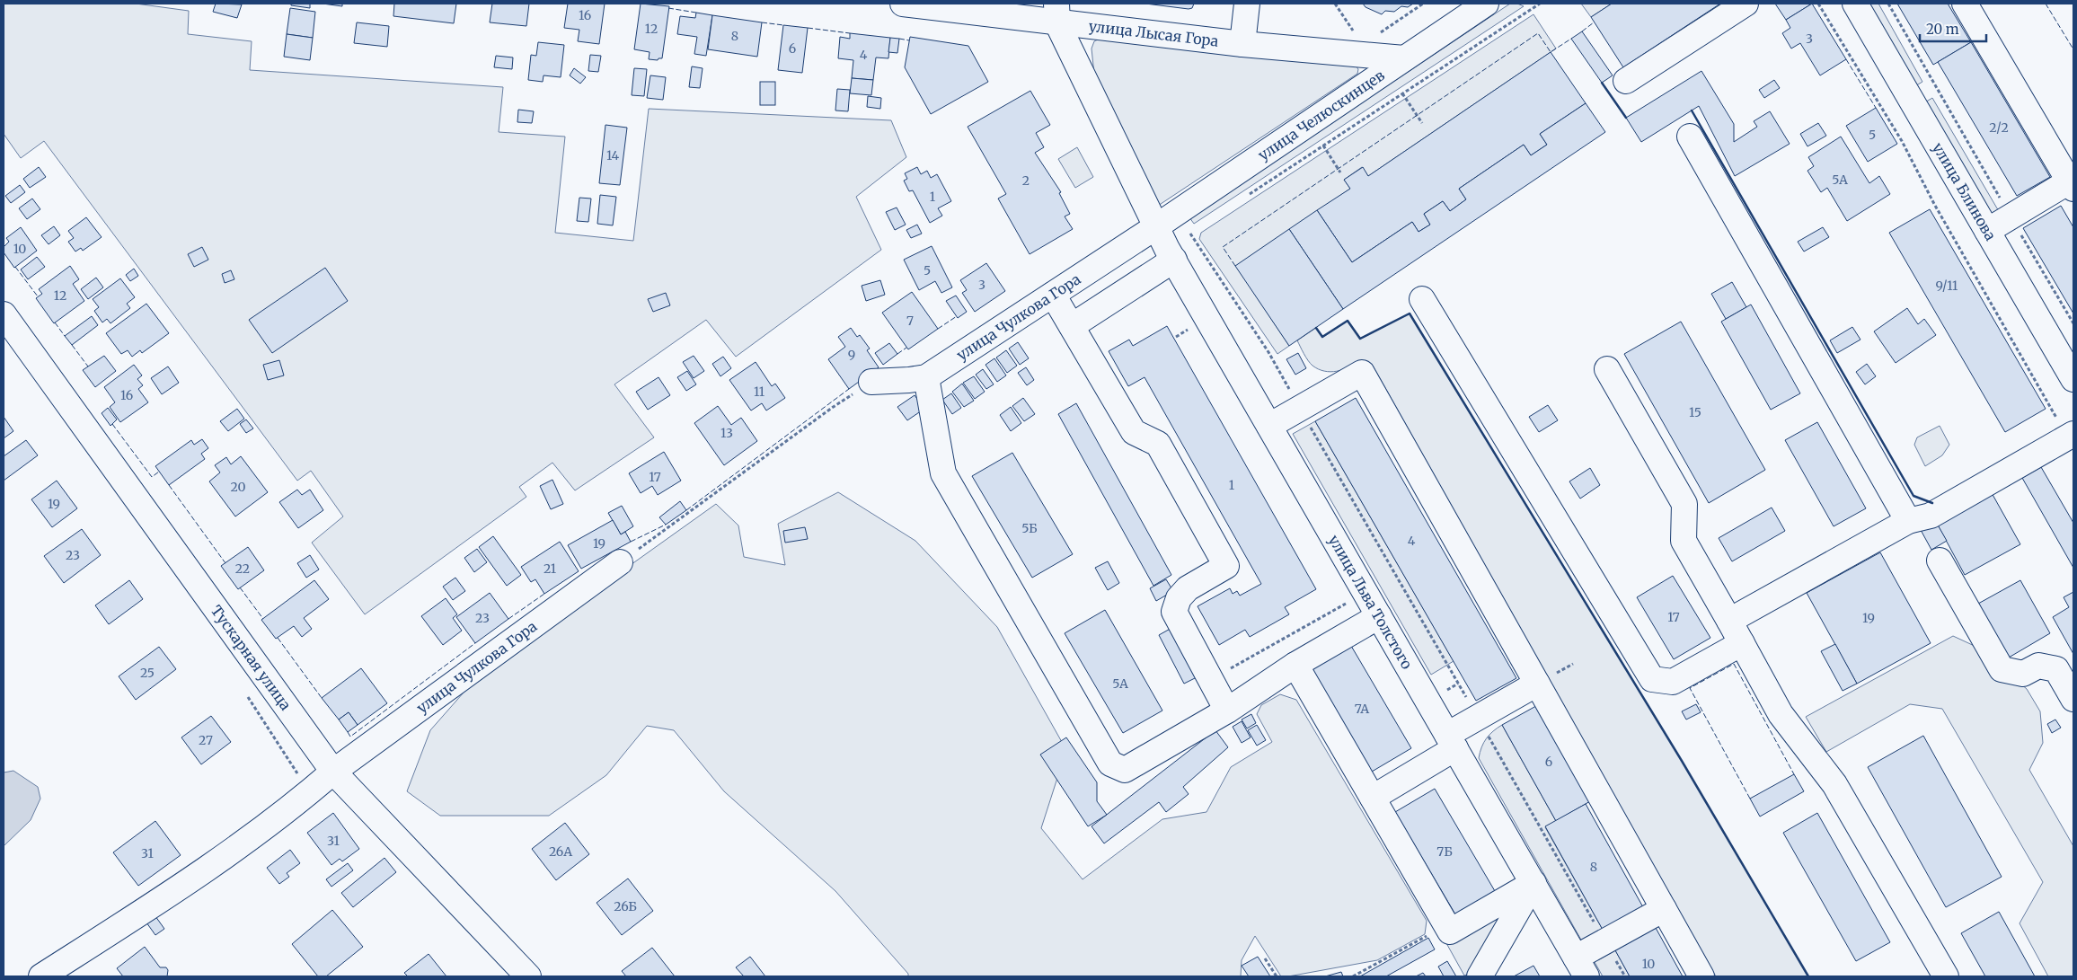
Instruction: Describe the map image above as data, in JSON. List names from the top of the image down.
{
  "streets": {
    "street": [
      "улица Лысая Гора",
      "улица Челюскинцев",
      "улица Блинова",
      "улица Чулкова Гора",
      "улица Льва Толстого",
      "Тускарная улица"
    ]
  },
  "crossings": [
    ["улица Лысая Гора", "улица Челюскинцев"],
    ["улица Лысая Гора", "улица Льва Толстого"],
    ["улица Челюскинцев", "улица Чулкова Гора"],
    ["улица Челюскинцев", "улица Льва Толстого"],
    ["улица Чулкова Гора", "улица Льва Толстого"],
    ["улица Чулкова Гора", "Тускарная улица"]
  ],
  "house_numbers": [
    "16",
    "12",
    "8",
    "3",
    "6",
    "4",
    "2/2",
    "5",
    "14",
    "5А",
    "2",
    "1",
    "10",
    "5",
    "3",
    "9/11",
    "12",
    "7",
    "9",
    "11",
    "16",
    "15",
    "13",
    "17",
    "1",
    "20",
    "19",
    "5Б",
    "4",
    "19",
    "23",
    "22",
    "21",
    "17",
    "23",
    "19",
    "25",
    "5А",
    "7А",
    "27",
    "6",
    "31",
    "26А",
    "7Б",
    "31",
    "8",
    "26Б",
    "10"
  ],
  "scale_bar": "20 m"
}
